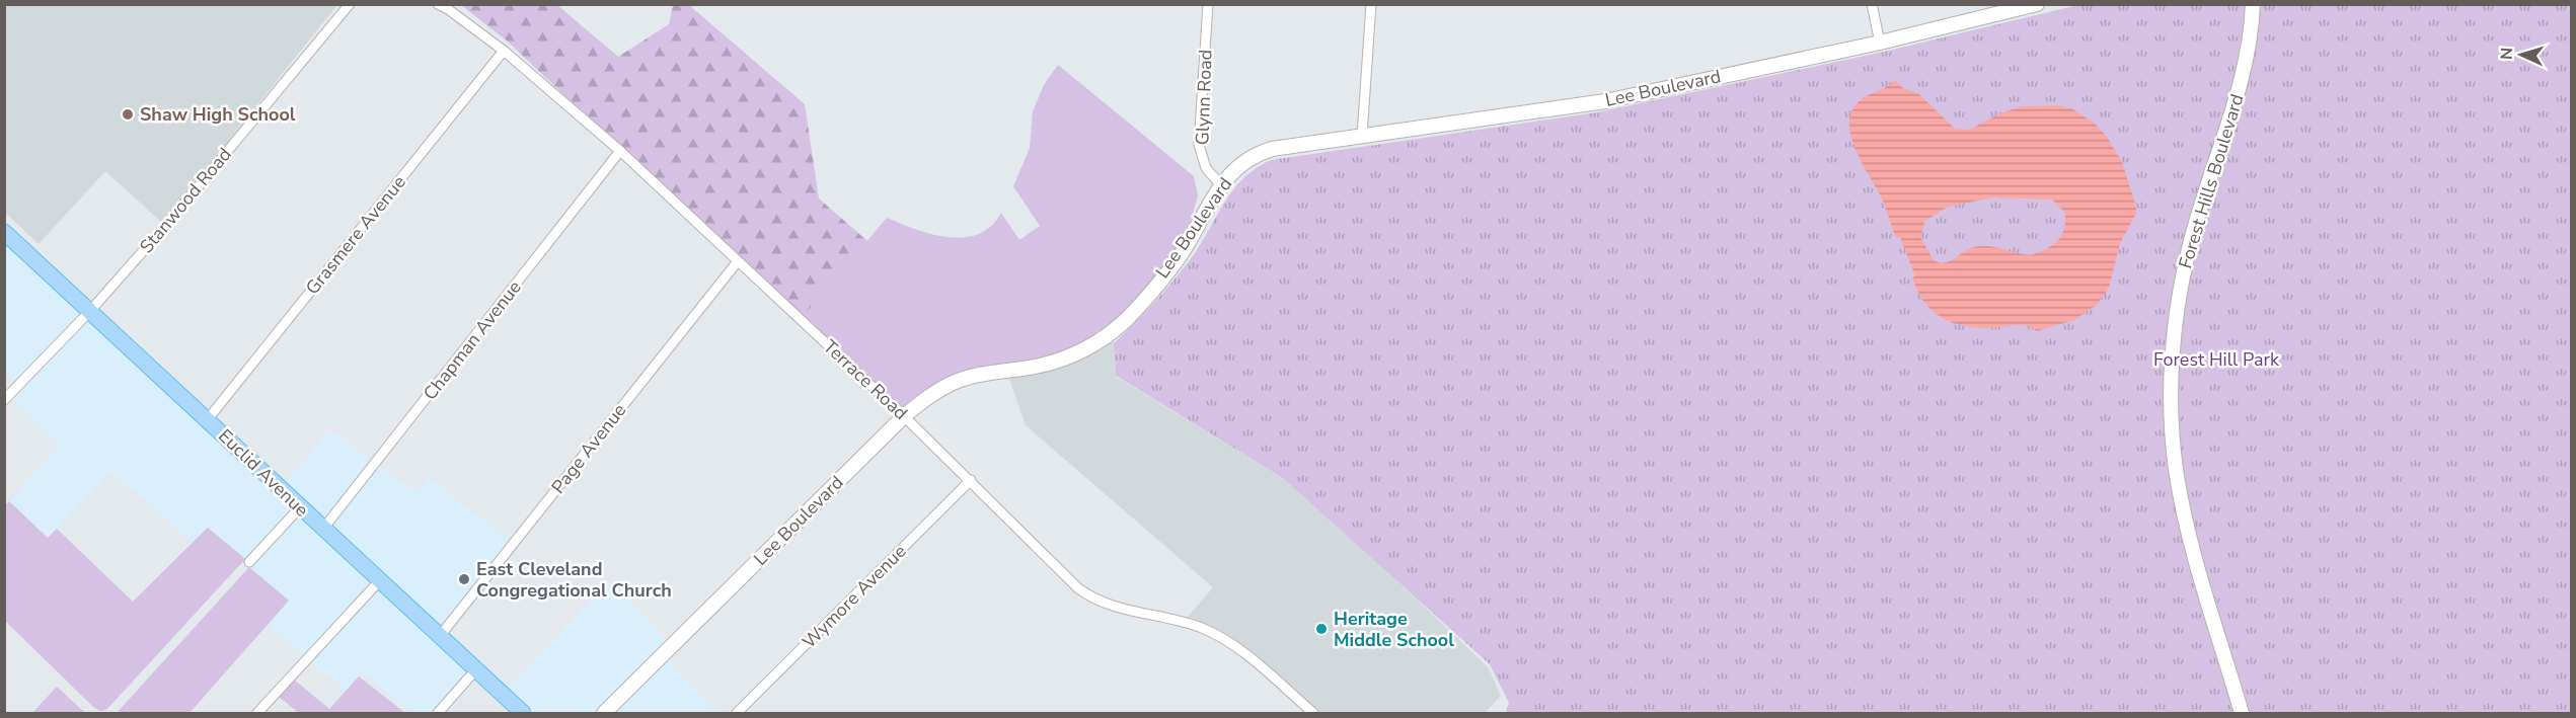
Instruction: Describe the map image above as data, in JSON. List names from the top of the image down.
{
  "streets": {
    "main road": ["Euclid Avenue"],
    "street": [
      "Lee Boulevard",
      "Glynn Road",
      "Forest Hills Boulevard",
      "Stanwood Road",
      "Grasmere Avenue",
      "Chapman Avenue",
      "Terrace Road",
      "Page Avenue",
      "Wymore Avenue"
    ]
  },
  "crossings": [
    ["Lee Boulevard", "Glynn Road"],
    ["Lee Boulevard", "Terrace Road"],
    ["Stanwood Road", "Euclid Avenue"],
    ["Grasmere Avenue", "Terrace Road"],
    ["Grasmere Avenue", "Euclid Avenue"],
    ["Chapman Avenue", "Terrace Road"],
    ["Chapman Avenue", "Euclid Avenue"],
    ["Terrace Road", "Page Avenue"],
    ["Terrace Road", "Wymore Avenue"],
    ["Page Avenue", "Euclid Avenue"]
  ],
  "parks": ["Forest Hill Park"],
  "places": ["Shaw High School", "East Cleveland Congregational Church", "Heritage Middle School"],
  "north": "left"
}
